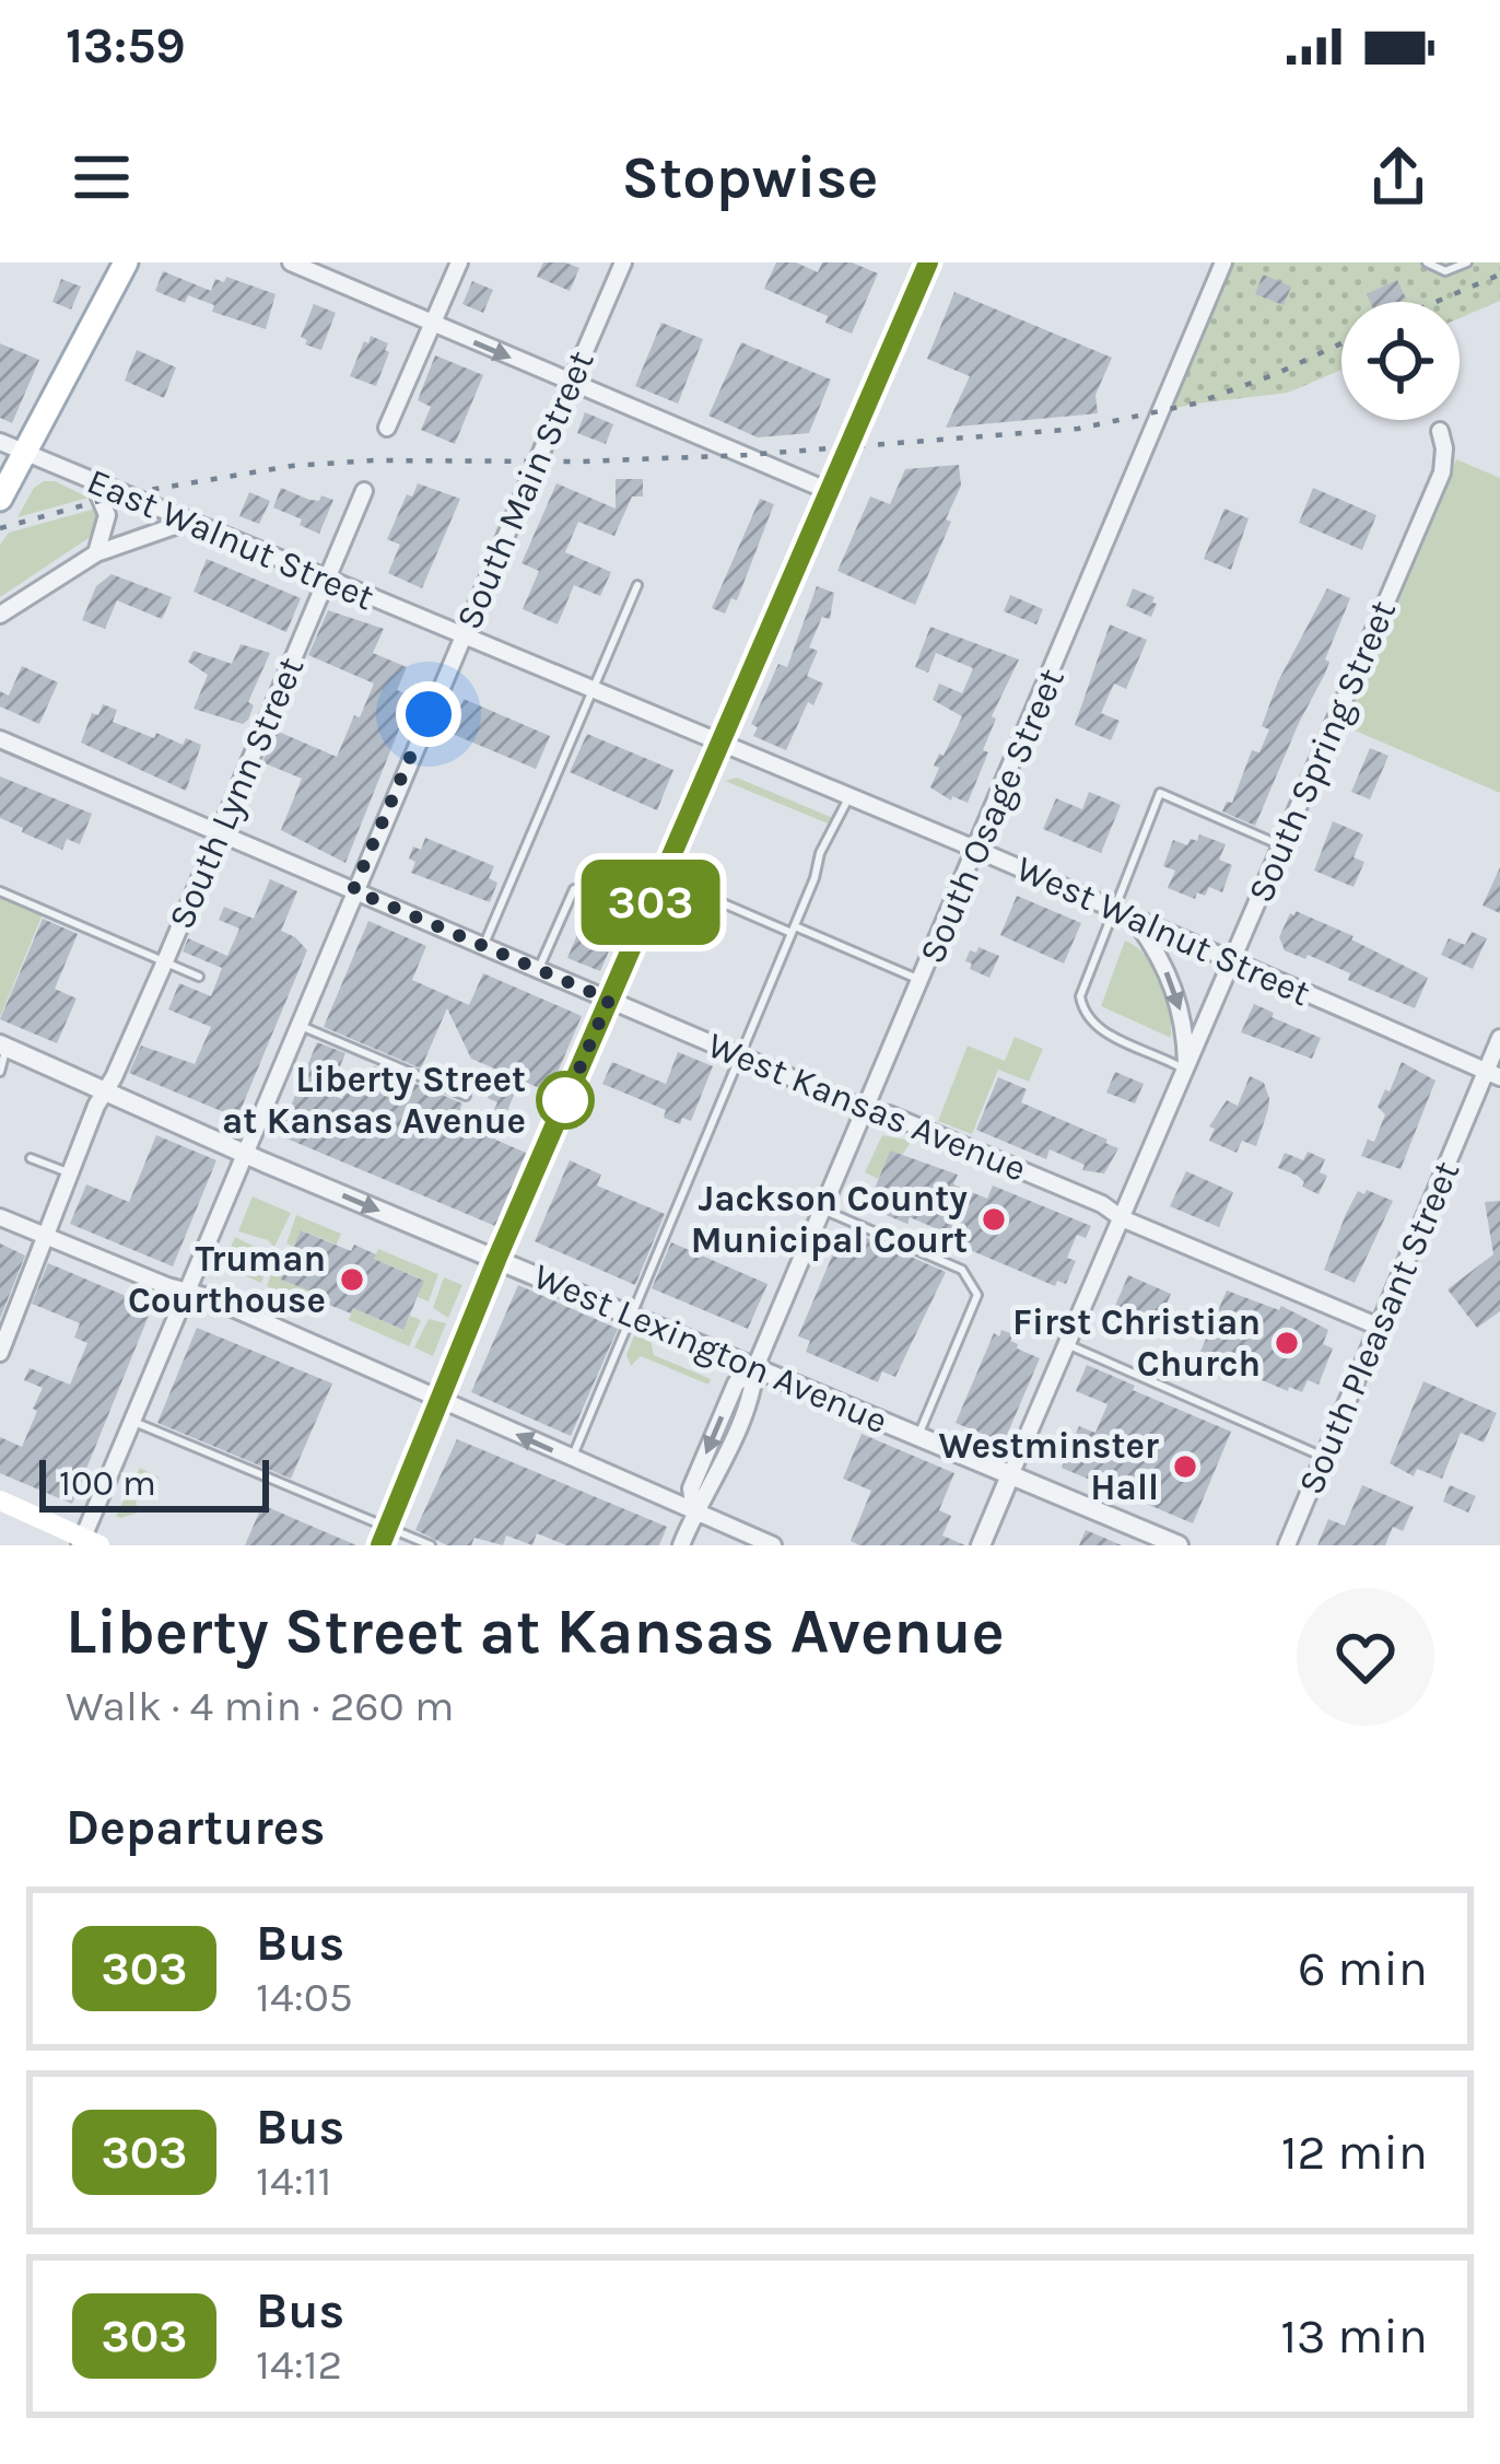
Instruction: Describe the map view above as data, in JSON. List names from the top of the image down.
{
  "streets": {
    "street": [
      "South Main Street",
      "East Walnut Street",
      "South Spring Street",
      "South Lynn Street",
      "South Osage Street",
      "West Walnut Street",
      "West Kansas Avenue",
      "South Pleasant Street",
      "West Lexington Avenue"
    ]
  },
  "crossings": [
    ["South Main Street", "East Walnut Street"],
    ["South Main Street", "West Walnut Street"],
    ["South Main Street", "West Kansas Avenue"],
    ["South Main Street", "West Lexington Avenue"],
    ["East Walnut Street", "South Lynn Street"],
    ["East Walnut Street", "West Walnut Street"],
    ["South Spring Street", "West Walnut Street"],
    ["South Spring Street", "West Kansas Avenue"],
    ["South Spring Street", "West Lexington Avenue"],
    ["South Lynn Street", "West Kansas Avenue"],
    ["South Lynn Street", "West Lexington Avenue"],
    ["South Osage Street", "West Walnut Street"],
    ["South Osage Street", "West Kansas Avenue"],
    ["South Osage Street", "West Lexington Avenue"],
    ["West Walnut Street", "South Pleasant Street"],
    ["West Kansas Avenue", "South Pleasant Street"]
  ],
  "places": [
    "Liberty Street at Kansas Avenue",
    "Jackson County Municipal Court",
    "Truman Courthouse",
    "First Christian Church",
    "Westminster Hall"
  ],
  "lines": ["bus line 303"],
  "scale_bar": "100 m",
  "page": {
    "status": "13:59",
    "header": "Stopwise",
    "on_map": "303",
    "scale": "100 m",
    "heading": [
      ["Liberty Street at Kansas Avenue", "Walk · 4 min · 260 m"],
      "Departures"
    ],
    "list": [
      {
        "mark": "303",
        "name": "Bus",
        "note": "14:05",
        "value": "6 min"
      },
      {
        "mark": "303",
        "name": "Bus",
        "note": "14:11",
        "value": "12 min"
      },
      {
        "mark": "303",
        "name": "Bus",
        "note": "14:12",
        "value": "13 min"
      }
    ]
  }
}
